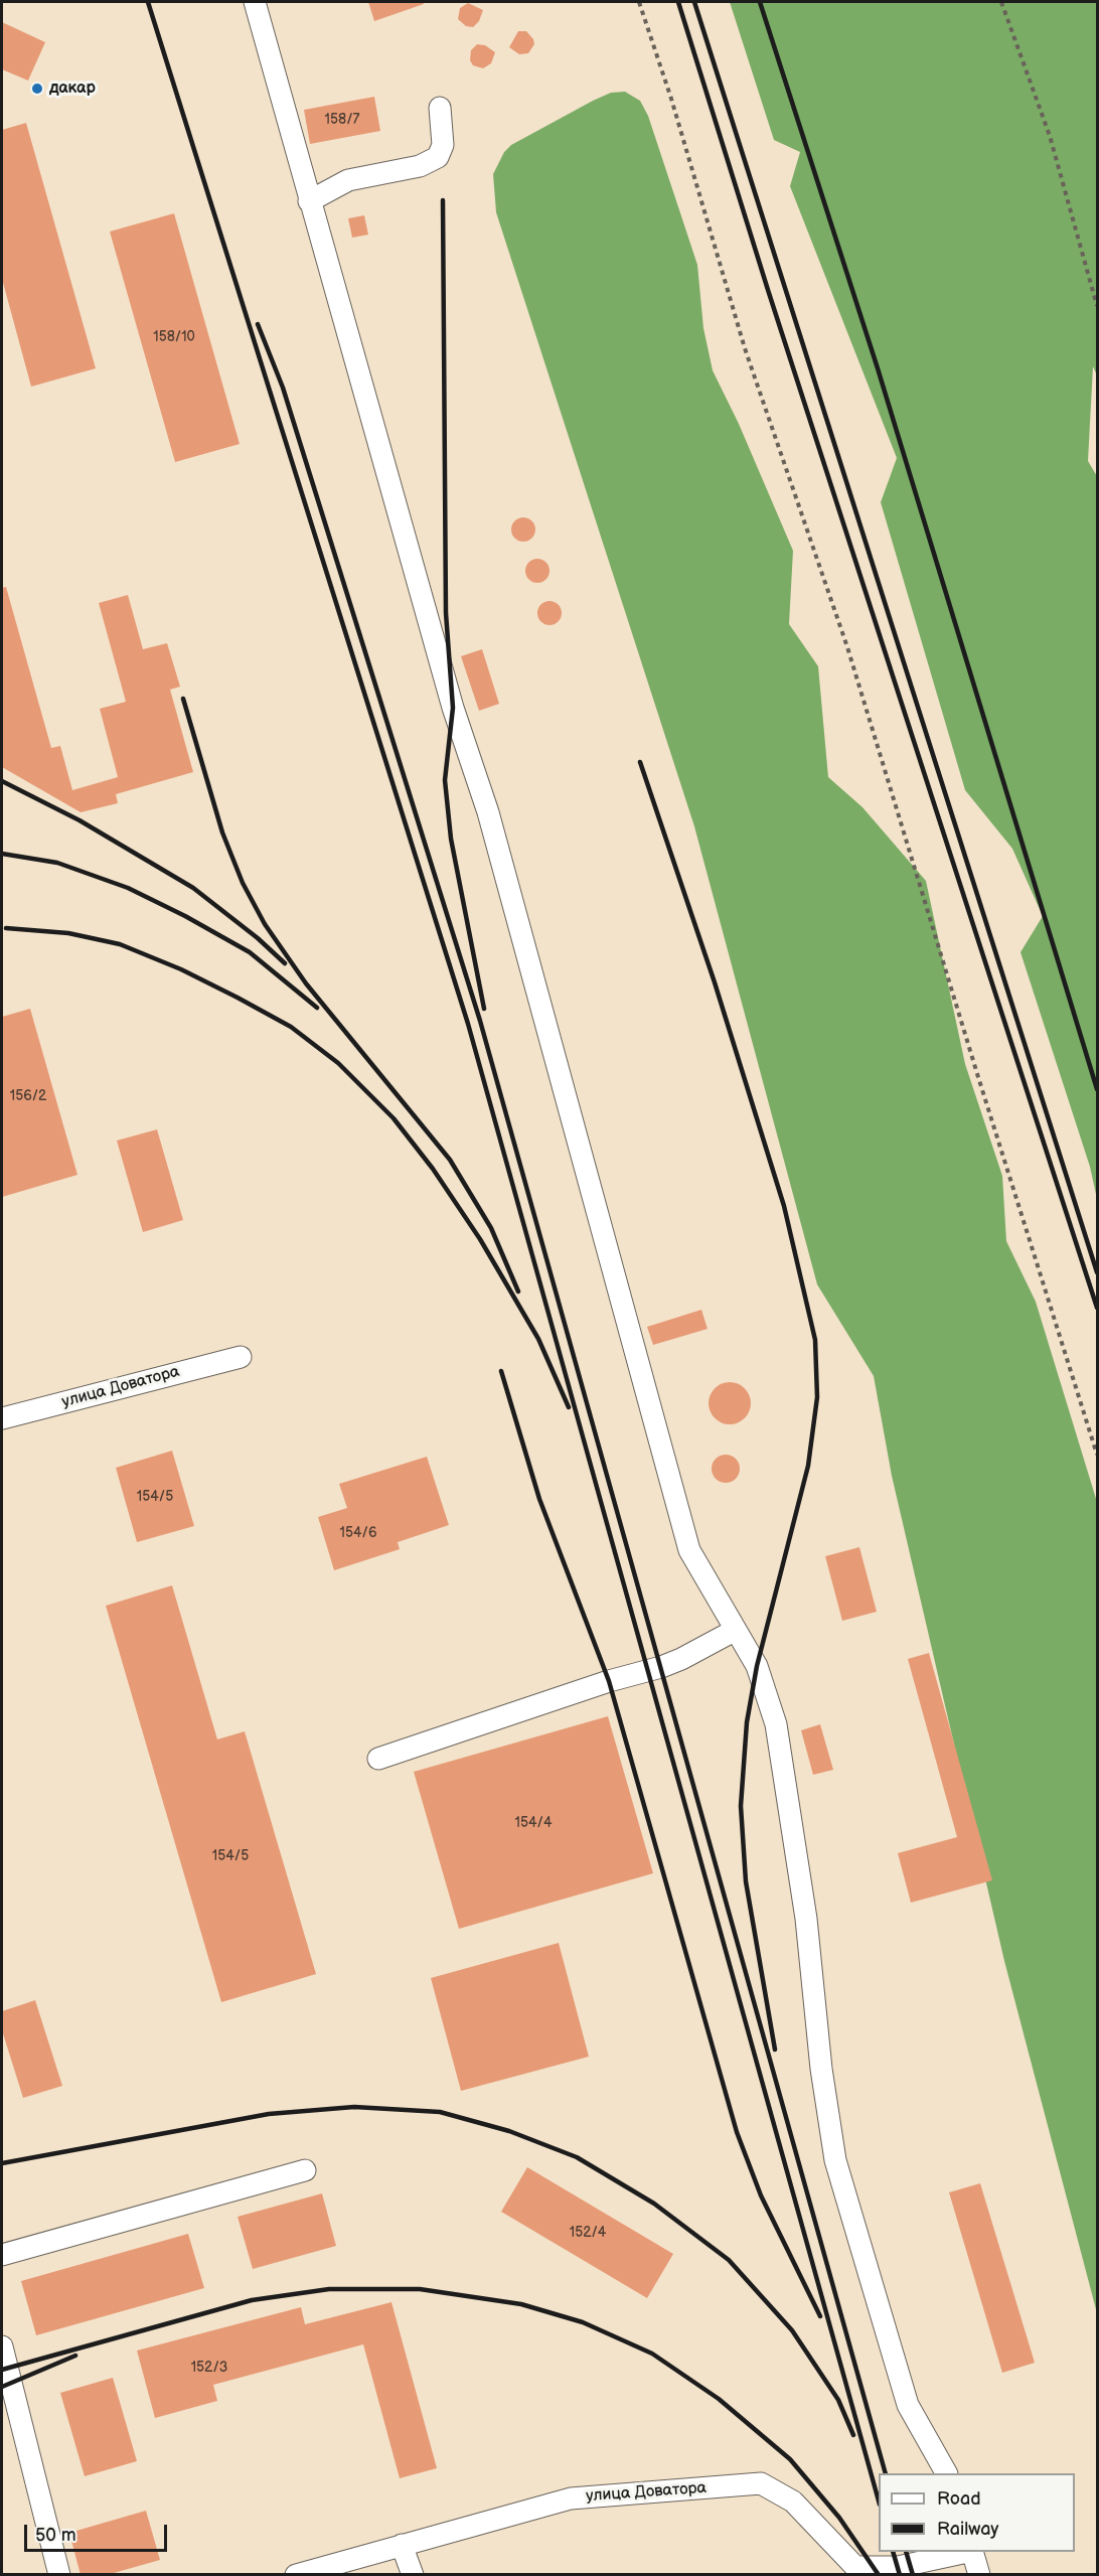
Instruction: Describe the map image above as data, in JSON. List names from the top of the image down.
{
  "streets": {
    "street": ["улица Доватора"]
  },
  "places": ["дакар"],
  "house_numbers": [
    "158/7",
    "158/10",
    "156/2",
    "154/5",
    "154/6",
    "154/4",
    "154/5",
    "152/4",
    "152/3"
  ],
  "legend": ["Road", "Railway"],
  "scale_bar": "50 m"
}
